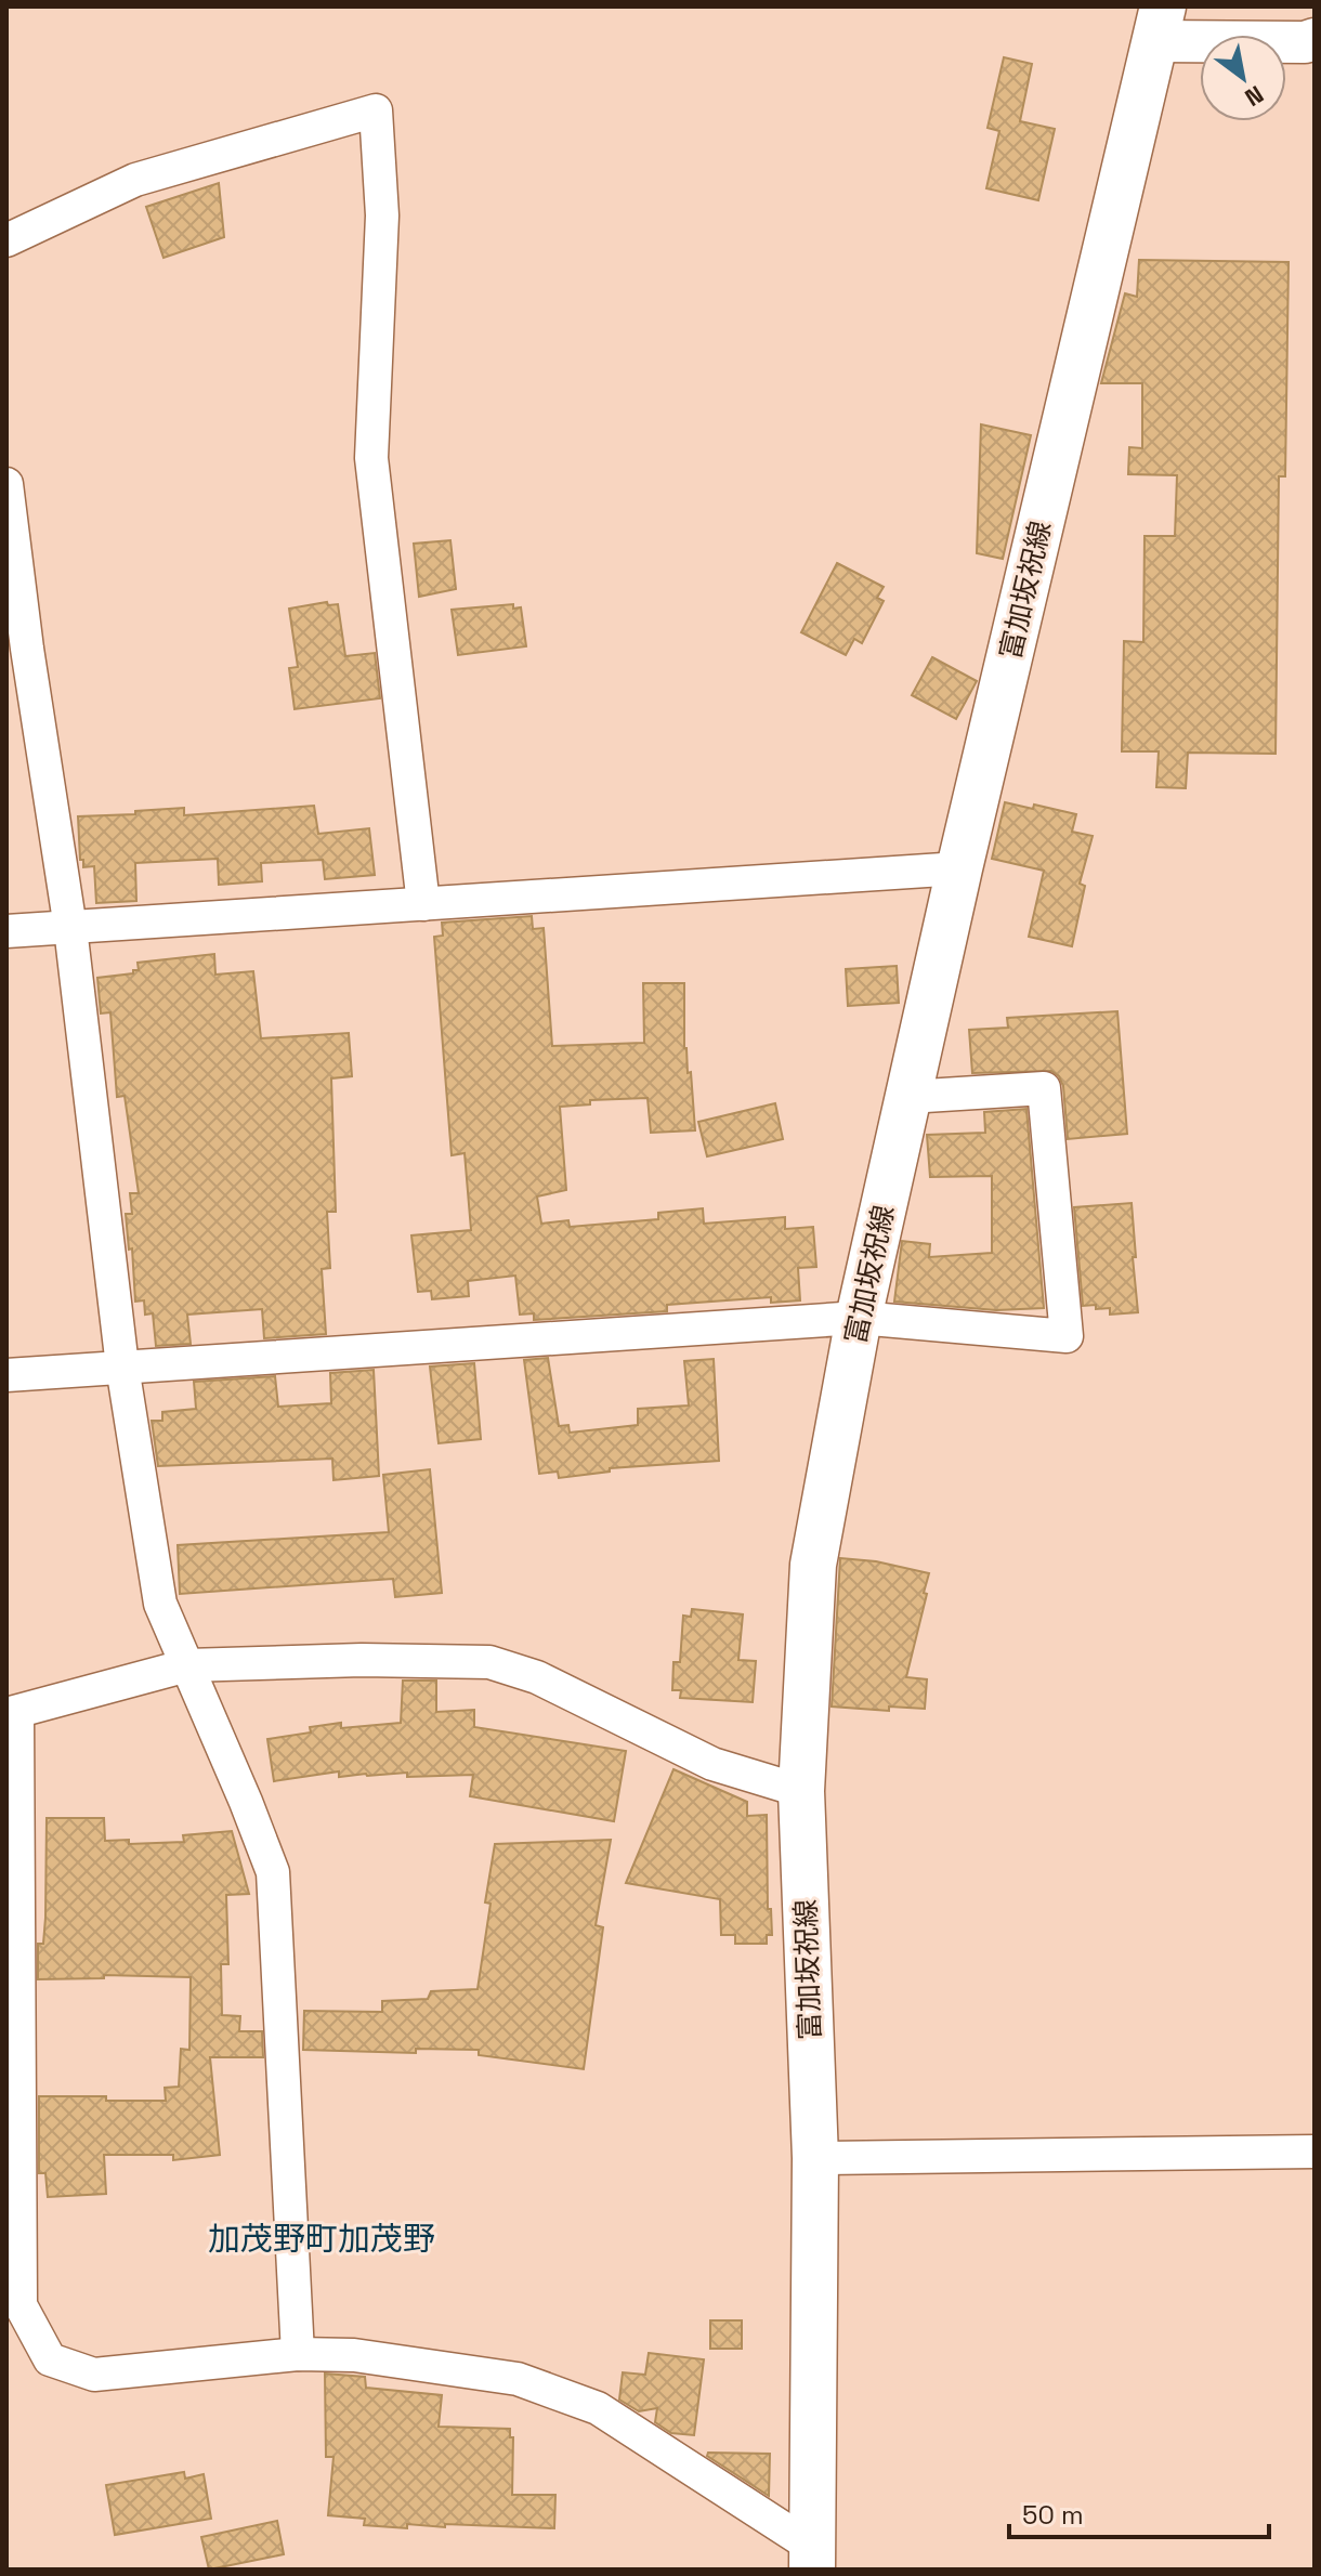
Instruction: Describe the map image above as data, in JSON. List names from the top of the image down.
{
  "streets": {
    "main road": ["富加坂祝線"]
  },
  "districts": ["加茂野町加茂野"],
  "scale_bar": "50 m",
  "north": "bottom right"
}
